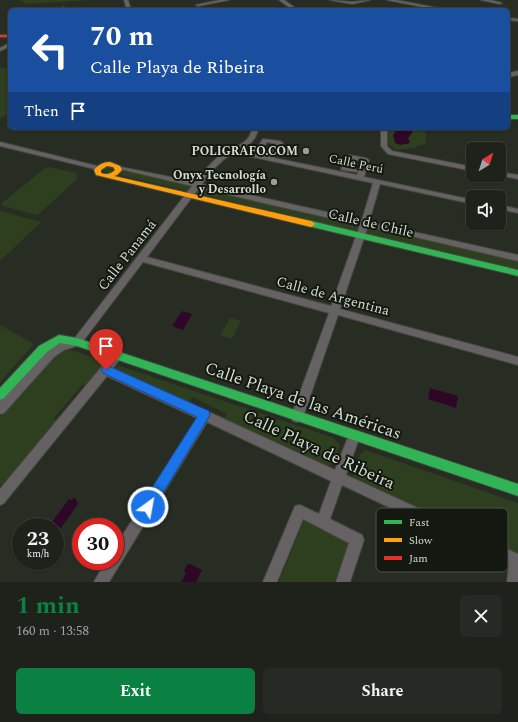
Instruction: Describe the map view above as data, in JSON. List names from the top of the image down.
{
  "streets": {
    "street": [
      "Calle Perú",
      "Calle de Chile",
      "Calle Panamá",
      "Calle de Argentina",
      "Calle Playa de las Américas",
      "Calle Playa de Ribeira"
    ]
  },
  "crossings": [
    ["Calle Perú", "Calle Panamá"],
    ["Calle de Chile", "Calle Panamá"],
    ["Calle Panamá", "Calle de Argentina"],
    ["Calle Panamá", "Calle Playa de las Américas"]
  ],
  "places": ["POLIGRAFO.COM", "Onyx Tecnología y Desarrollo"],
  "legend": ["Fast", "Slow", "Jam"],
  "north": "top right",
  "page": {
    "turn": ["70 m", "Calle Playa de Ribeira"],
    "then": "Then",
    "speed": "23 km/h",
    "limit": "30",
    "heading": ["1 min", "160 m · 13:58"],
    "buttons": ["Exit", "Share"]
  }
}
